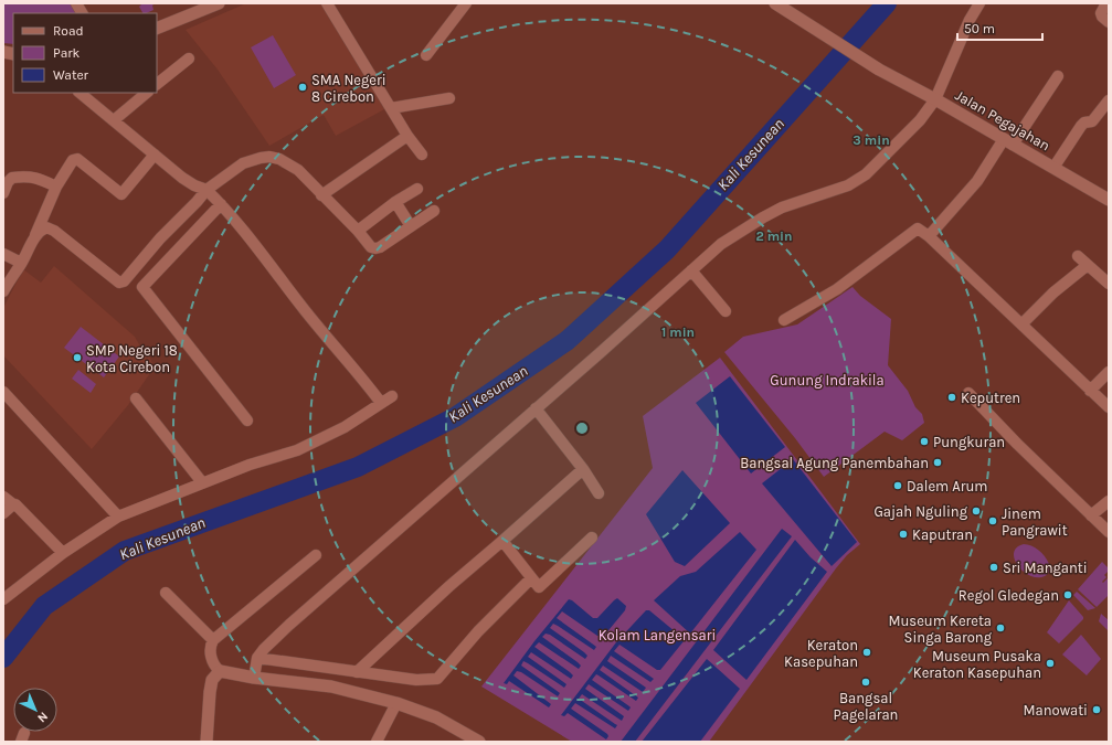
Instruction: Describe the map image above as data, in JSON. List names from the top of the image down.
{
  "streets": {
    "street": ["Jalan Pegajahan"]
  },
  "water": ["Kali Kesunean"],
  "parks": ["Gunung Indrakila", "Kolam Langensari"],
  "places": [
    "SMA Negeri 8 Cirebon",
    "SMP Negeri 18 Kota Cirebon",
    "Keputren",
    "Pungkuran",
    "Bangsal Agung Panembahan",
    "Dalem Arum",
    "Gajah Nguling",
    "Jinem Pangrawit",
    "Kaputran",
    "Sri Manganti",
    "Regol Gledegan",
    "Museum Kereta Singa Barong",
    "Keraton Kasepuhan",
    "Museum Pusaka Keraton Kasepuhan",
    "Bangsal Pagelaran",
    "Manowati"
  ],
  "legend": ["Road", "Park", "Water"],
  "scale_bar": "50 m",
  "north": "bottom right",
  "rings": ["3 min", "2 min", "1 min"]
}
